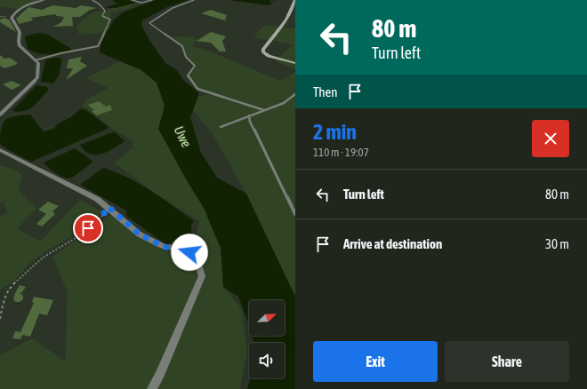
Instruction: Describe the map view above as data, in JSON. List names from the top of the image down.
{
  "water": ["Uwe"],
  "north": "top right",
  "page": {
    "turn": ["80 m", "Turn left"],
    "then": "Then",
    "heading": ["2 min", "110 m · 19:07"],
    "list": [
      {
        "name": "Turn left",
        "value": "80 m"
      },
      {
        "name": "Arrive at destination",
        "value": "30 m"
      }
    ],
    "buttons": ["Exit", "Share"]
  }
}
